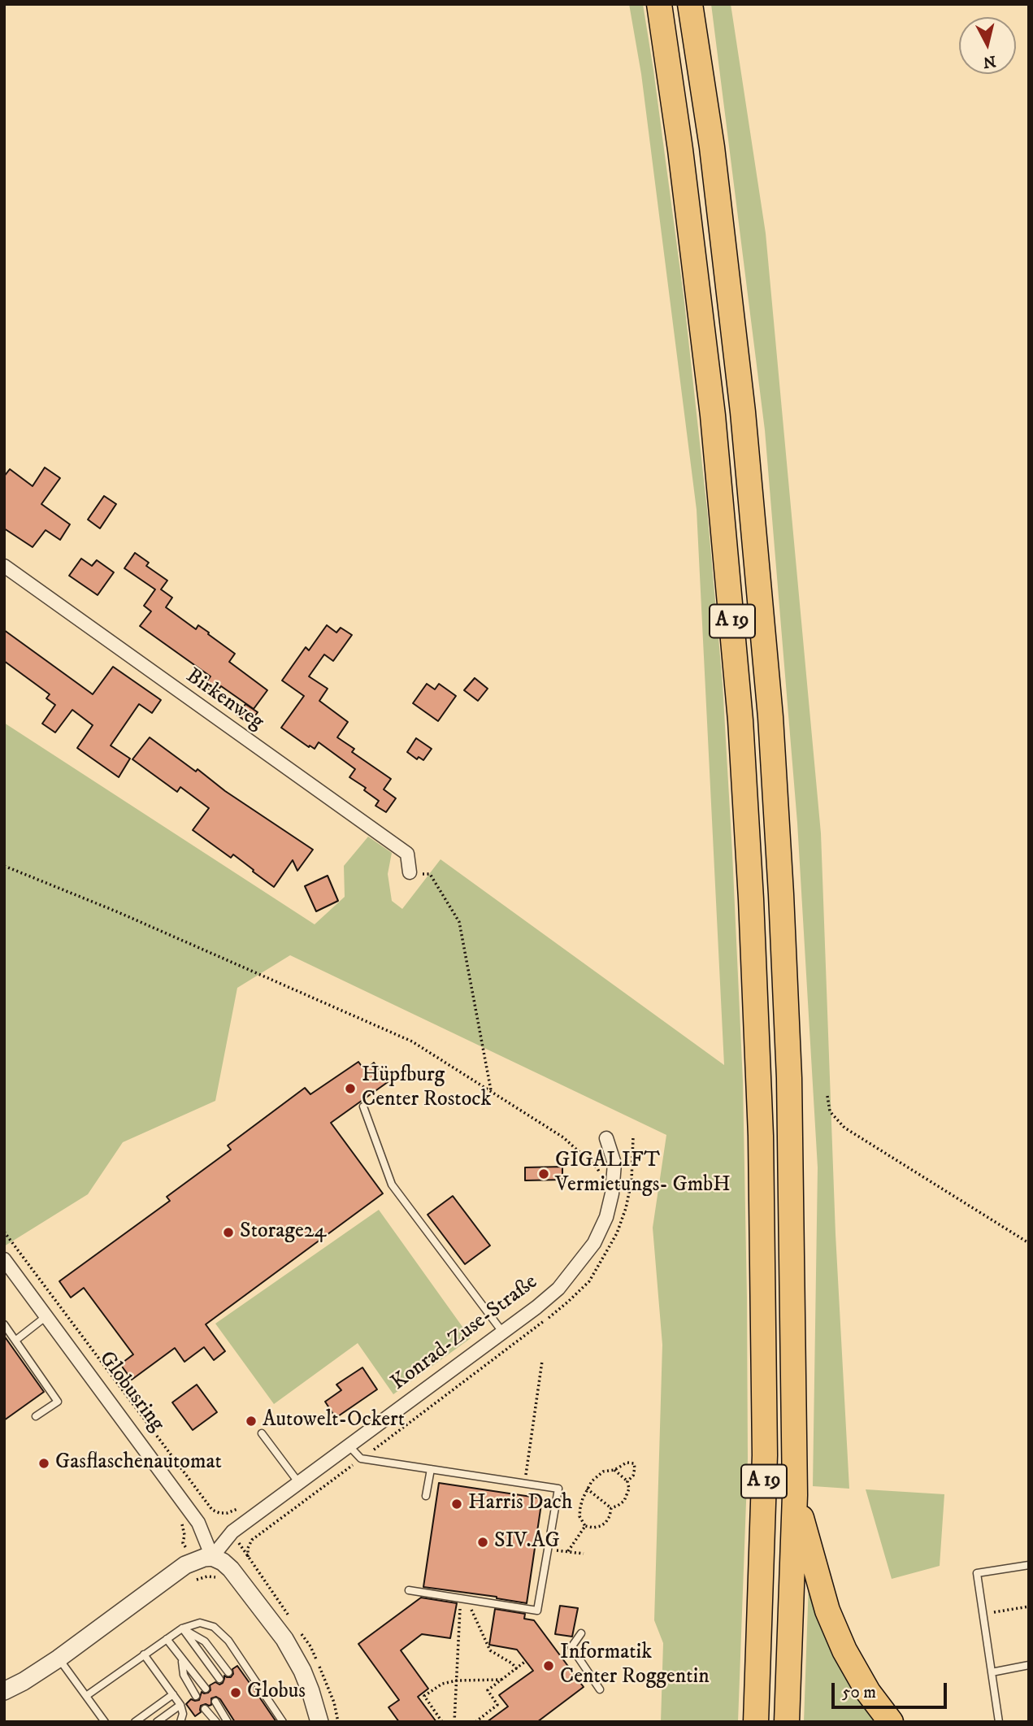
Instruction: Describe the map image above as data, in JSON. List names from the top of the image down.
{
  "streets": {
    "highway": ["A 19"],
    "street": ["Birkenweg", "Konrad-Zuse-Straße", "Globusring"]
  },
  "crossings": [
    ["Konrad-Zuse-Straße", "Globusring"]
  ],
  "places": [
    "Hüpfburg Center Rostock",
    "GIGALIFT Vermietungs- GmbH",
    "Storage24",
    "Autowelt-Ockert",
    "Gasflaschenautomat",
    "Harris Dach",
    "SIV.AG",
    "Informatik Center Roggentin",
    "Globus"
  ],
  "scale_bar": "50 m",
  "north": "bottom"
}
